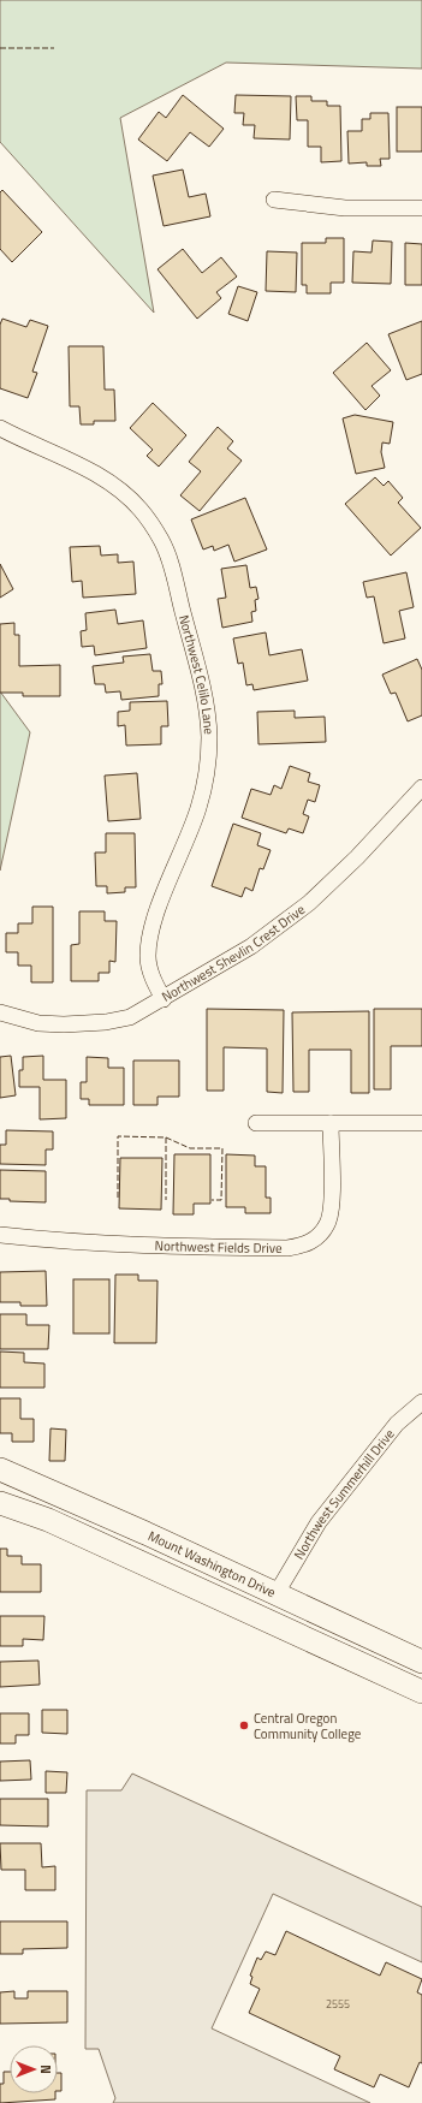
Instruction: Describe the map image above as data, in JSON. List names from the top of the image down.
{
  "streets": {
    "main road": ["Mount Washington Drive"],
    "street": [
      "Northwest Celilo Lane",
      "Northwest Shevlin Crest Drive",
      "Northwest Fields Drive",
      "Northwest Summerhill Drive"
    ]
  },
  "crossings": [
    ["Northwest Celilo Lane", "Northwest Shevlin Crest Drive"],
    ["Northwest Summerhill Drive", "Mount Washington Drive"]
  ],
  "places": ["Central Oregon Community College"],
  "house_numbers": ["2555"],
  "north": "right"
}
